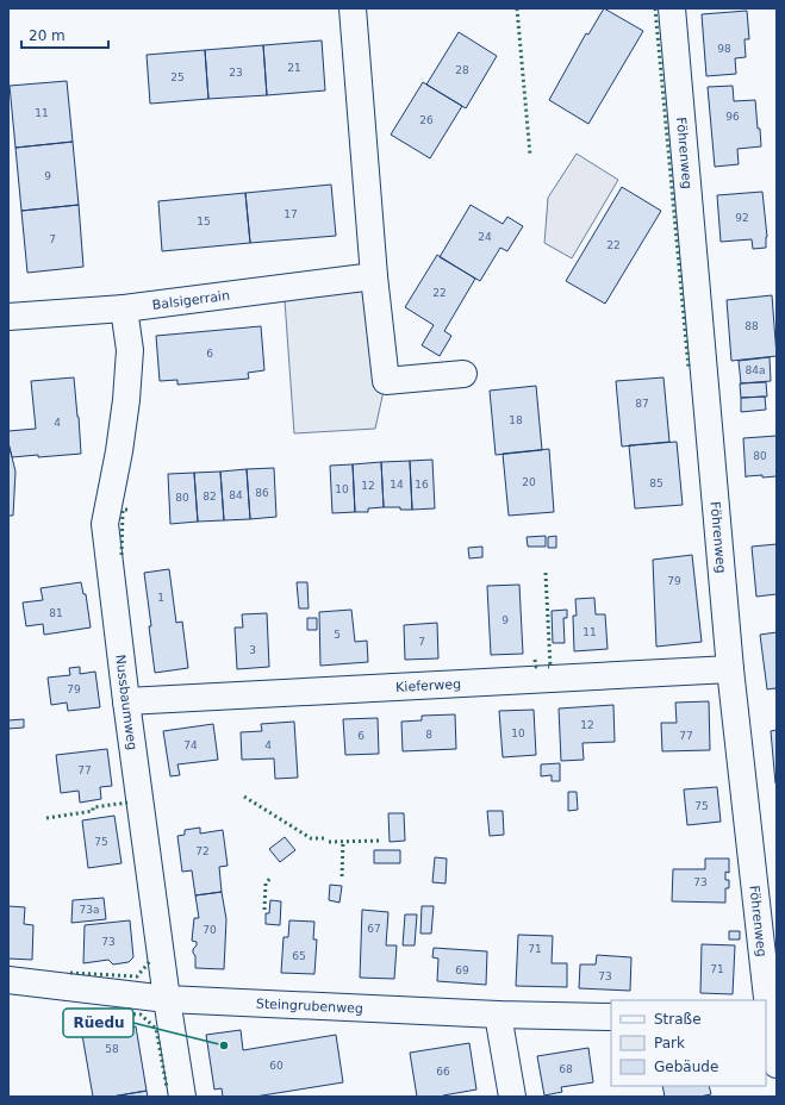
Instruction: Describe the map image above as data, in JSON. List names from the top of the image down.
{
  "streets": {
    "street": [
      "Föhrenweg",
      "Balsigerrain",
      "Kieferweg",
      "Nussbaumweg",
      "Steingrubenweg"
    ]
  },
  "crossings": [
    ["Föhrenweg", "Kieferweg"],
    ["Balsigerrain", "Nussbaumweg"],
    ["Kieferweg", "Nussbaumweg"],
    ["Nussbaumweg", "Steingrubenweg"]
  ],
  "places": ["Rüedu"],
  "house_numbers": [
    "98",
    "21",
    "28",
    "23",
    "25",
    "11",
    "96",
    "26",
    "9",
    "17",
    "92",
    "15",
    "24",
    "7",
    "22",
    "22",
    "88",
    "6",
    "84a",
    "87",
    "18",
    "4",
    "80",
    "20",
    "85",
    "14",
    "16",
    "12",
    "10",
    "86",
    "84",
    "82",
    "80",
    "79",
    "1",
    "81",
    "9",
    "11",
    "5",
    "7",
    "3",
    "79",
    "12",
    "10",
    "8",
    "6",
    "77",
    "74",
    "4",
    "77",
    "75",
    "75",
    "72",
    "73",
    "73a",
    "67",
    "70",
    "73",
    "71",
    "65",
    "71",
    "69",
    "73",
    "58",
    "60",
    "68",
    "66"
  ],
  "legend": ["Straße", "Park", "Gebäude"],
  "scale_bar": "20 m"
}
